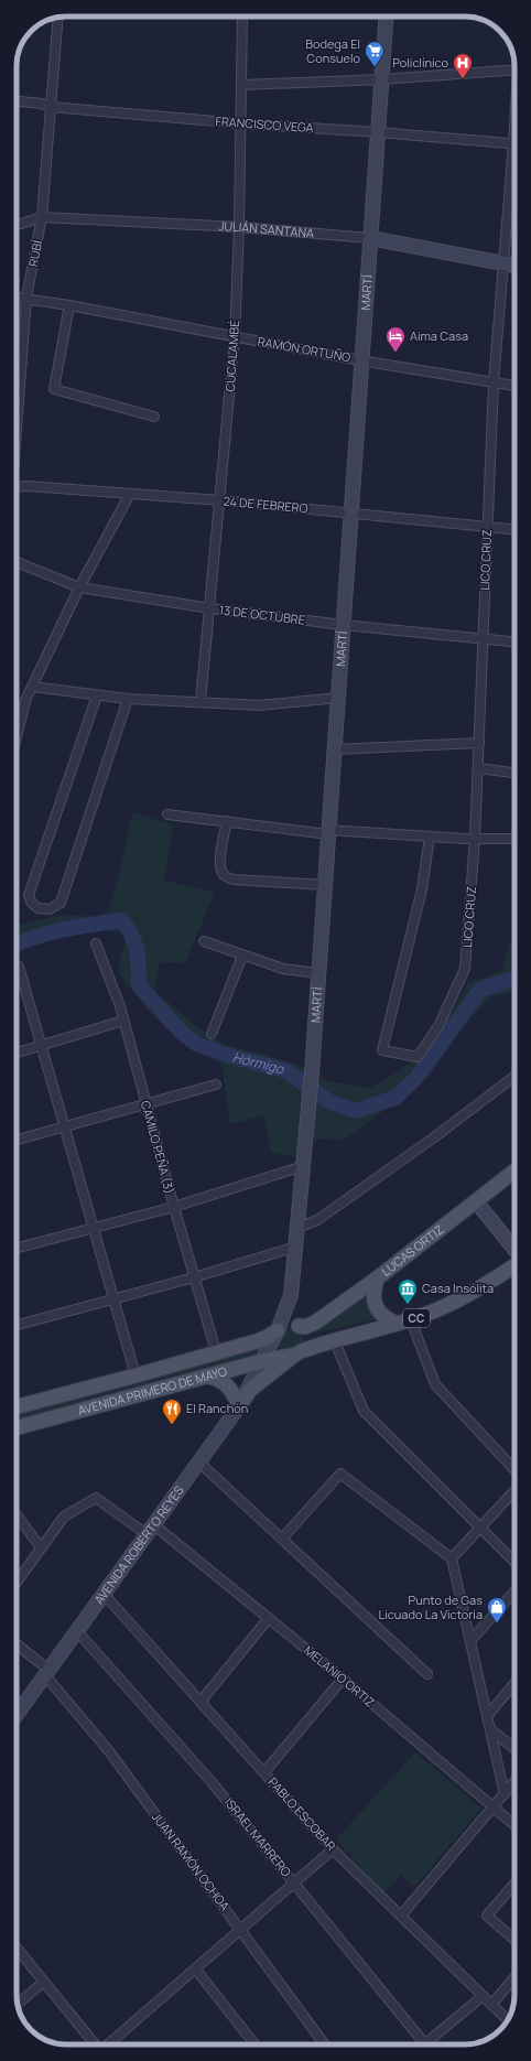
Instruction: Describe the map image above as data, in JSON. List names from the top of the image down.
{
  "streets": {
    "main road": [
      "JULIÁN SANTANA",
      "MARTÍ",
      "LUCAS ORTIZ",
      "CC",
      "AVENIDA PRIMERO DE MAYO",
      "AVENIDA ROBERTO REYES"
    ],
    "street": [
      "FRANCISCO VEGA",
      "RUBÍ",
      "RAMÓN ORTUÑO",
      "CUCALAMBÉ",
      "24 DE FEBRERO",
      "LICO CRUZ",
      "13 DE OCTUBRE",
      "CAMILO PEÑA (3)",
      "MELANIO ORTIZ",
      "PABLO ESCOBAR",
      "ISRAEL MARRERO",
      "JUAN RAMÓN OCHOA"
    ]
  },
  "crossings": [
    ["FRANCISCO VEGA", "RUBÍ"],
    ["FRANCISCO VEGA", "MARTÍ"],
    ["FRANCISCO VEGA", "CUCALAMBÉ"],
    ["JULIÁN SANTANA", "RUBÍ"],
    ["JULIÁN SANTANA", "MARTÍ"],
    ["JULIÁN SANTANA", "CUCALAMBÉ"],
    ["JULIÁN SANTANA", "LICO CRUZ"],
    ["RUBÍ", "RAMÓN ORTUÑO"],
    ["MARTÍ", "RAMÓN ORTUÑO"],
    ["MARTÍ", "24 DE FEBRERO"],
    ["MARTÍ", "13 DE OCTUBRE"],
    ["MARTÍ", "LUCAS ORTIZ"],
    ["MARTÍ", "CC"],
    ["MARTÍ", "AVENIDA PRIMERO DE MAYO"],
    ["MARTÍ", "AVENIDA ROBERTO REYES"],
    ["RAMÓN ORTUÑO", "CUCALAMBÉ"],
    ["RAMÓN ORTUÑO", "LICO CRUZ"],
    ["CUCALAMBÉ", "24 DE FEBRERO"],
    ["CUCALAMBÉ", "13 DE OCTUBRE"],
    ["24 DE FEBRERO", "LICO CRUZ"],
    ["LICO CRUZ", "13 DE OCTUBRE"],
    ["CAMILO PEÑA (3)", "AVENIDA PRIMERO DE MAYO"],
    ["LUCAS ORTIZ", "CC"],
    ["LUCAS ORTIZ", "AVENIDA PRIMERO DE MAYO"],
    ["CC", "AVENIDA PRIMERO DE MAYO"],
    ["AVENIDA PRIMERO DE MAYO", "AVENIDA ROBERTO REYES"],
    ["AVENIDA ROBERTO REYES", "MELANIO ORTIZ"],
    ["AVENIDA ROBERTO REYES", "PABLO ESCOBAR"],
    ["AVENIDA ROBERTO REYES", "ISRAEL MARRERO"],
    ["AVENIDA ROBERTO REYES", "JUAN RAMÓN OCHOA"]
  ],
  "water": ["Hórmigo"],
  "places": {
    "supermarket": ["Bodega El Consuelo"],
    "hospital": ["Policlínico"],
    "hotel": ["Aima Casa"],
    "museum": ["Casa Insólita"],
    "restaurant": ["El Ranchón"],
    "shop": ["Punto de Gas Licuado La Victoria"]
  }
}
